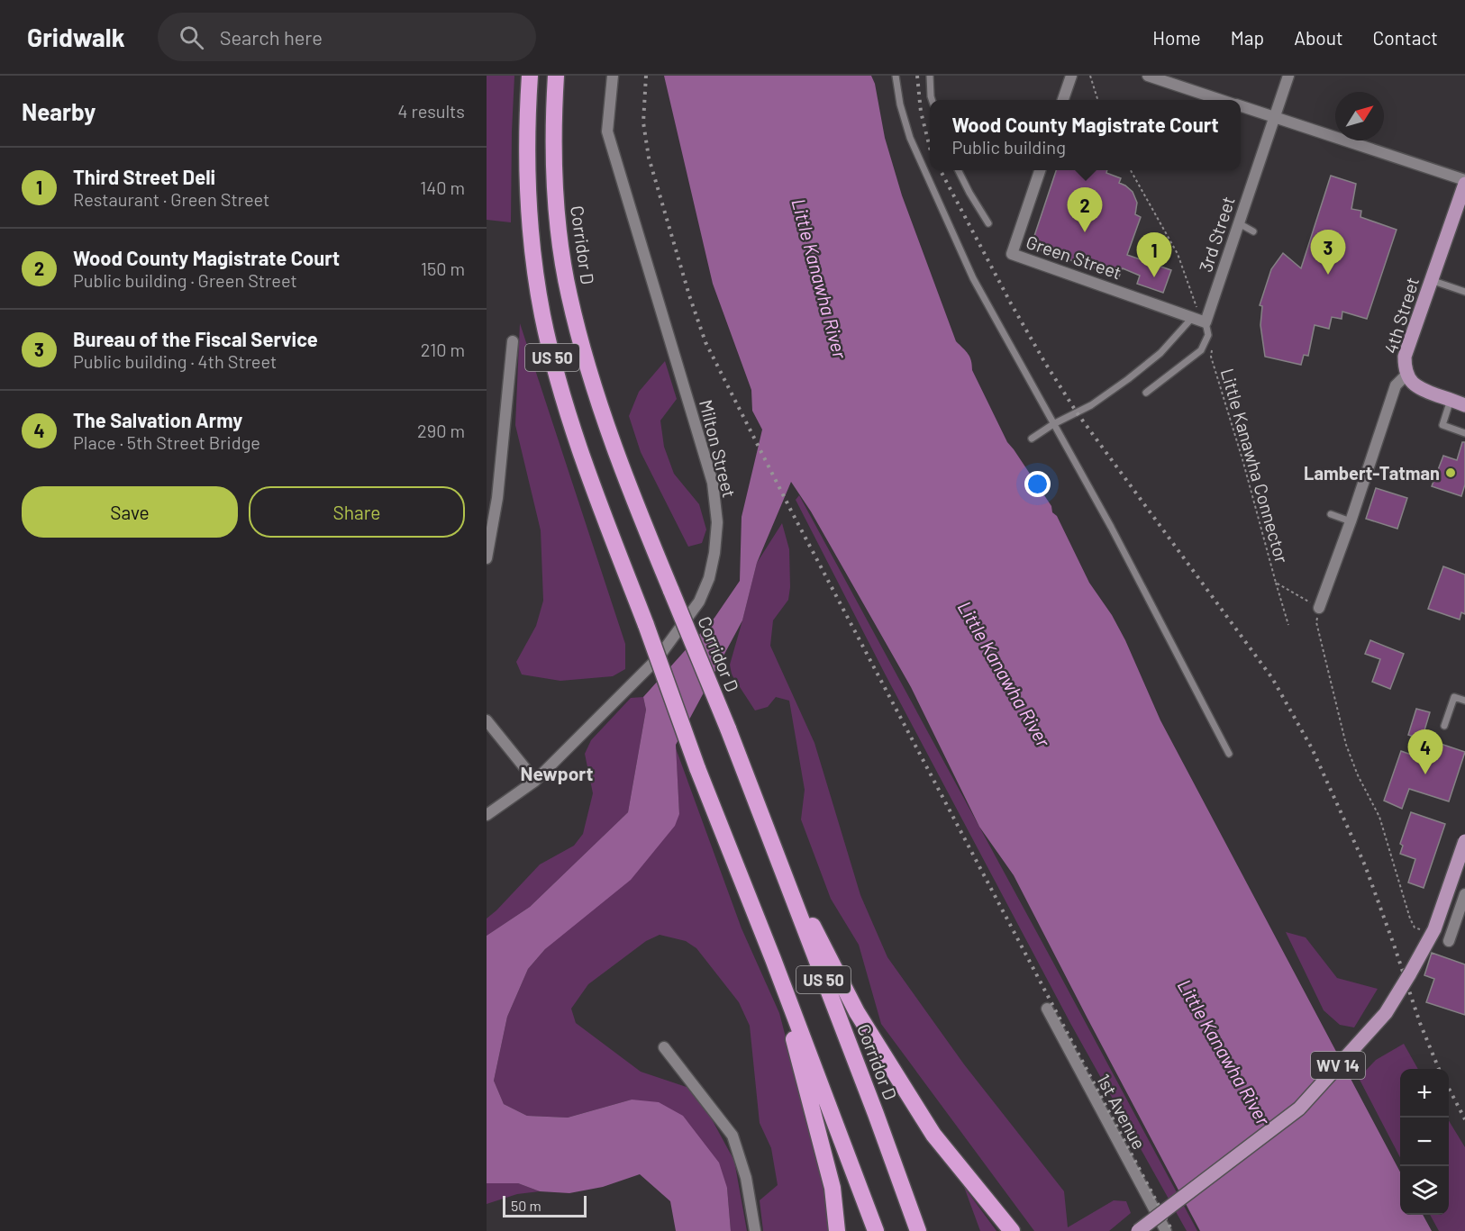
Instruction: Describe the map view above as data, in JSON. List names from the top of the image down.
{
  "streets": {
    "highway": ["Corridor D", "US 50"],
    "main road": ["4th Street", "WV 14"],
    "street": [
      "3rd Street",
      "Green Street",
      "Milton Street",
      "1st Avenue"
    ],
    "path": ["Little Kanawha Connector"]
  },
  "crossings": [
    ["4th Street", "Little Kanawha Connector"]
  ],
  "districts": ["Newport"],
  "water": ["Little Kanawha River"],
  "places": ["Lambert-Tatman"],
  "scale_bar": "50 m",
  "north": "top right",
  "page": {
    "header": "Gridwalk",
    "search": "Search here",
    "nav": [
      "Home",
      "Map",
      "About",
      "Contact"
    ],
    "heading": ["Nearby", "4 results"],
    "popup": ["Wood County Magistrate Court", "Public building"],
    "list": [
      {
        "mark": "1",
        "name": "Third Street Deli",
        "note": "Restaurant · Green Street",
        "value": "140 m"
      },
      {
        "mark": "2",
        "name": "Wood County Magistrate Court",
        "note": "Public building · Green Street",
        "value": "150 m"
      },
      {
        "mark": "3",
        "name": "Bureau of the Fiscal Service",
        "note": "Public building · 4th Street",
        "value": "210 m"
      },
      {
        "mark": "4",
        "name": "The Salvation Army",
        "note": "Place · 5th Street Bridge",
        "value": "290 m"
      }
    ],
    "pins": [
      "2",
      "3",
      "1",
      "4"
    ],
    "buttons": ["Save", "Share"],
    "map_buttons": ["+", "−"],
    "scale": "50 m"
  }
}
